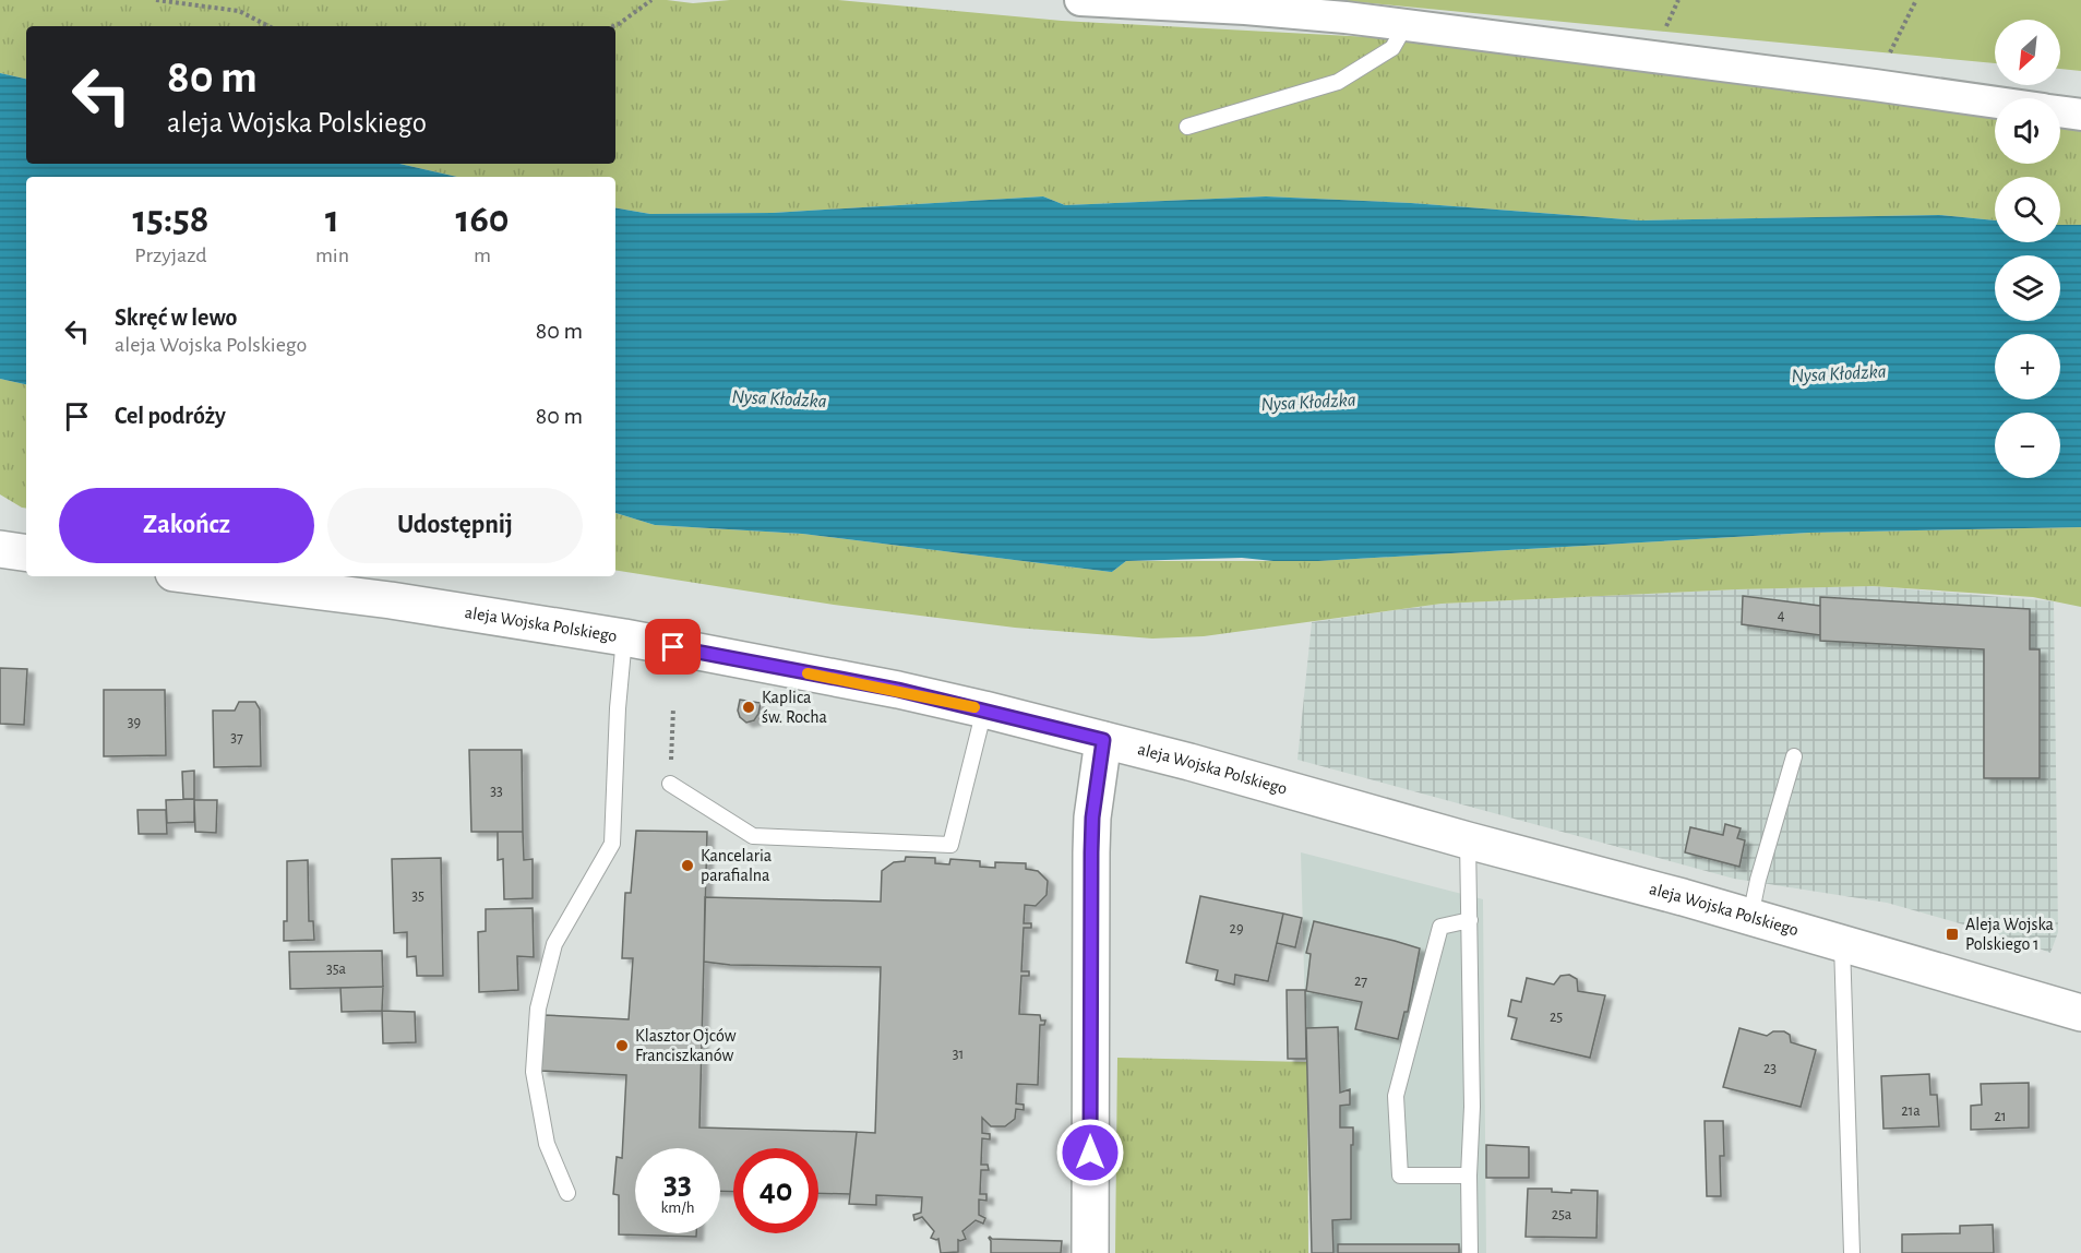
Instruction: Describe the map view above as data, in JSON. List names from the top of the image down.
{
  "streets": {
    "street": ["aleja Wojska Polskiego"]
  },
  "water": ["Nysa Kłodzka"],
  "places": {
    "other": ["Kaplica św. Rocha", "Kancelaria parafialna", "Klasztor Ojców Franciszkanów"],
    "transit": ["Aleja Wojska Polskiego 1"]
  },
  "house_numbers": [
    "4",
    "39",
    "37",
    "33",
    "35",
    "29",
    "35a",
    "27",
    "25",
    "31",
    "23",
    "21a",
    "21",
    "25a"
  ],
  "north": "bottom left",
  "page": {
    "map_buttons": ["+", "−"],
    "turn": ["80 m", "aleja Wojska Polskiego"],
    "eta": [
      "15:58",
      "Przyjazd",
      "1",
      "min",
      "160",
      "m"
    ],
    "list": [
      {
        "name": "Skręć w lewo",
        "note": "aleja Wojska Polskiego",
        "value": "80 m"
      },
      {
        "name": "Cel podróży",
        "value": "80 m"
      }
    ],
    "buttons": ["Zakończ", "Udostępnij"],
    "speed": "33 km/h",
    "limit": "40"
  }
}
